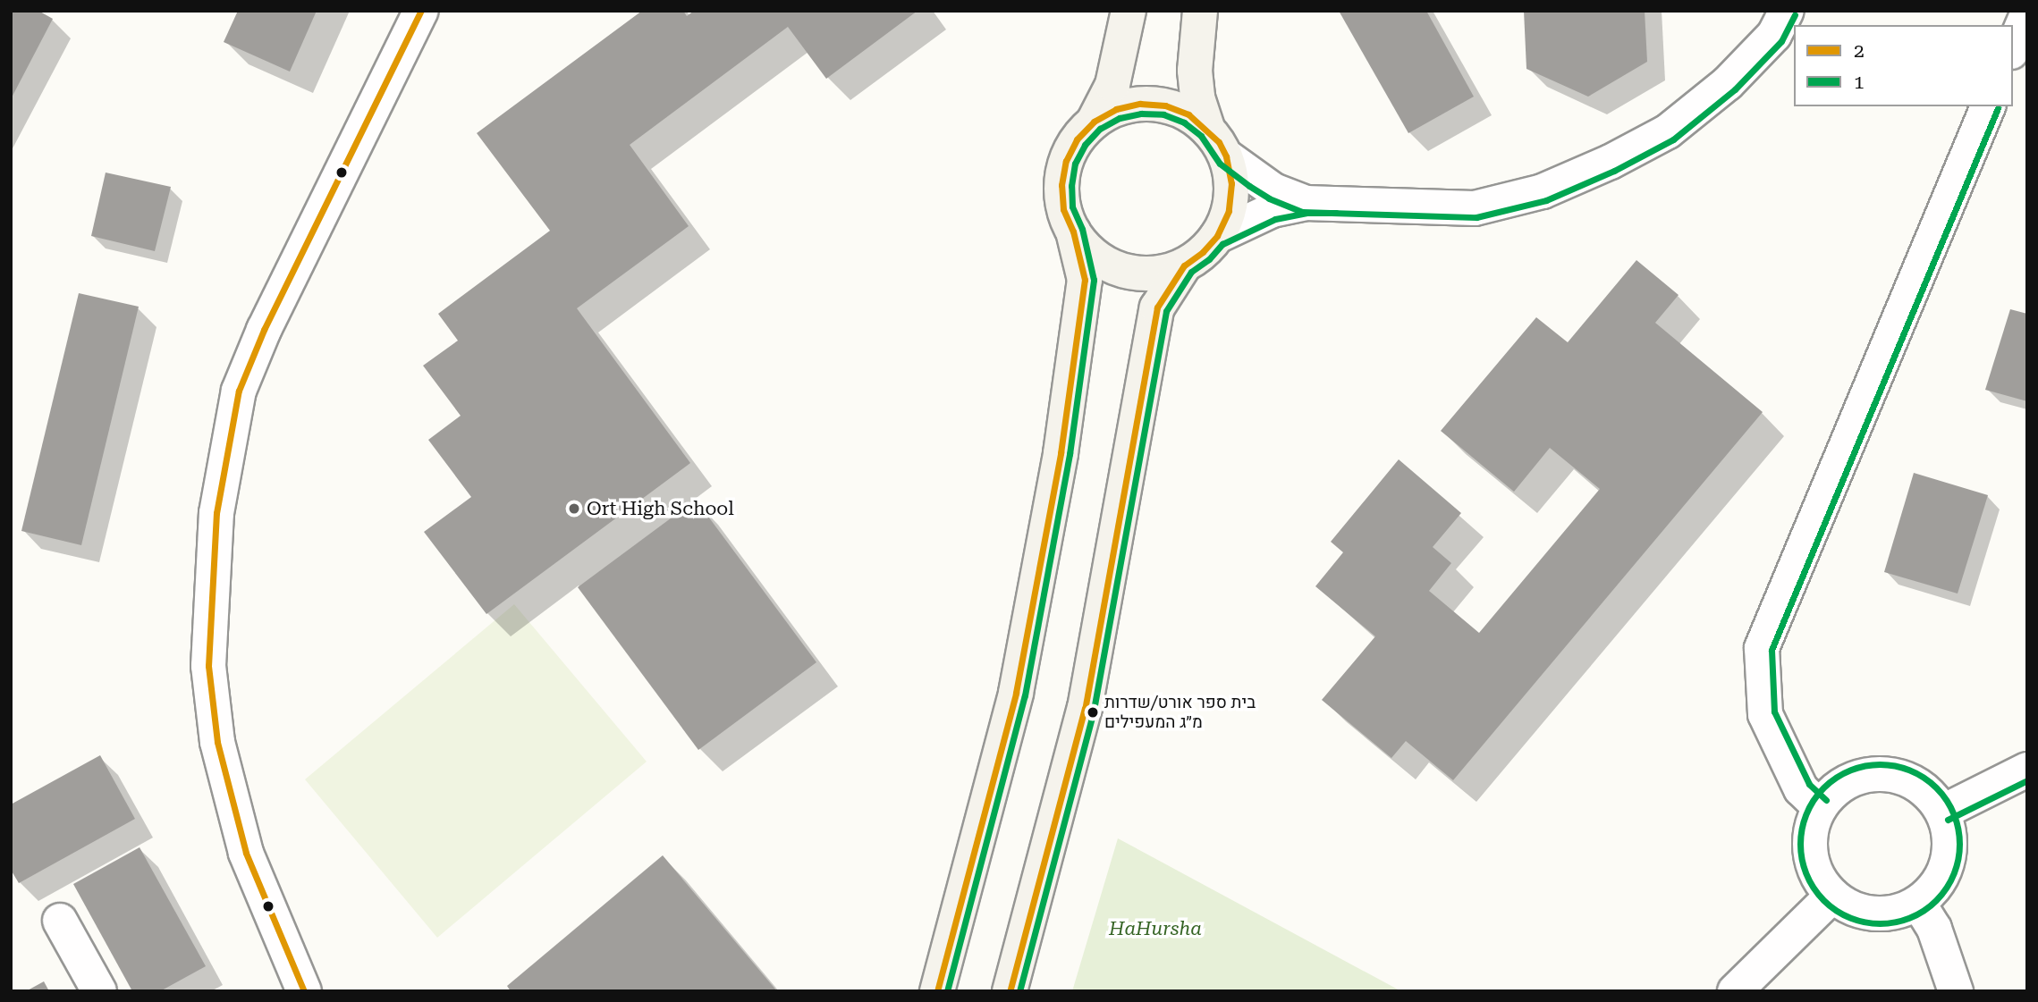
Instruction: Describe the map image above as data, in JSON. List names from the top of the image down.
{
  "parks": ["HaHursha"],
  "places": ["Ort High School", "בית ספר אורט/שדרות מ״ג המעפילים"],
  "lines": ["transit line 2", "transit line 1"],
  "legend": ["2", "1"]
}
